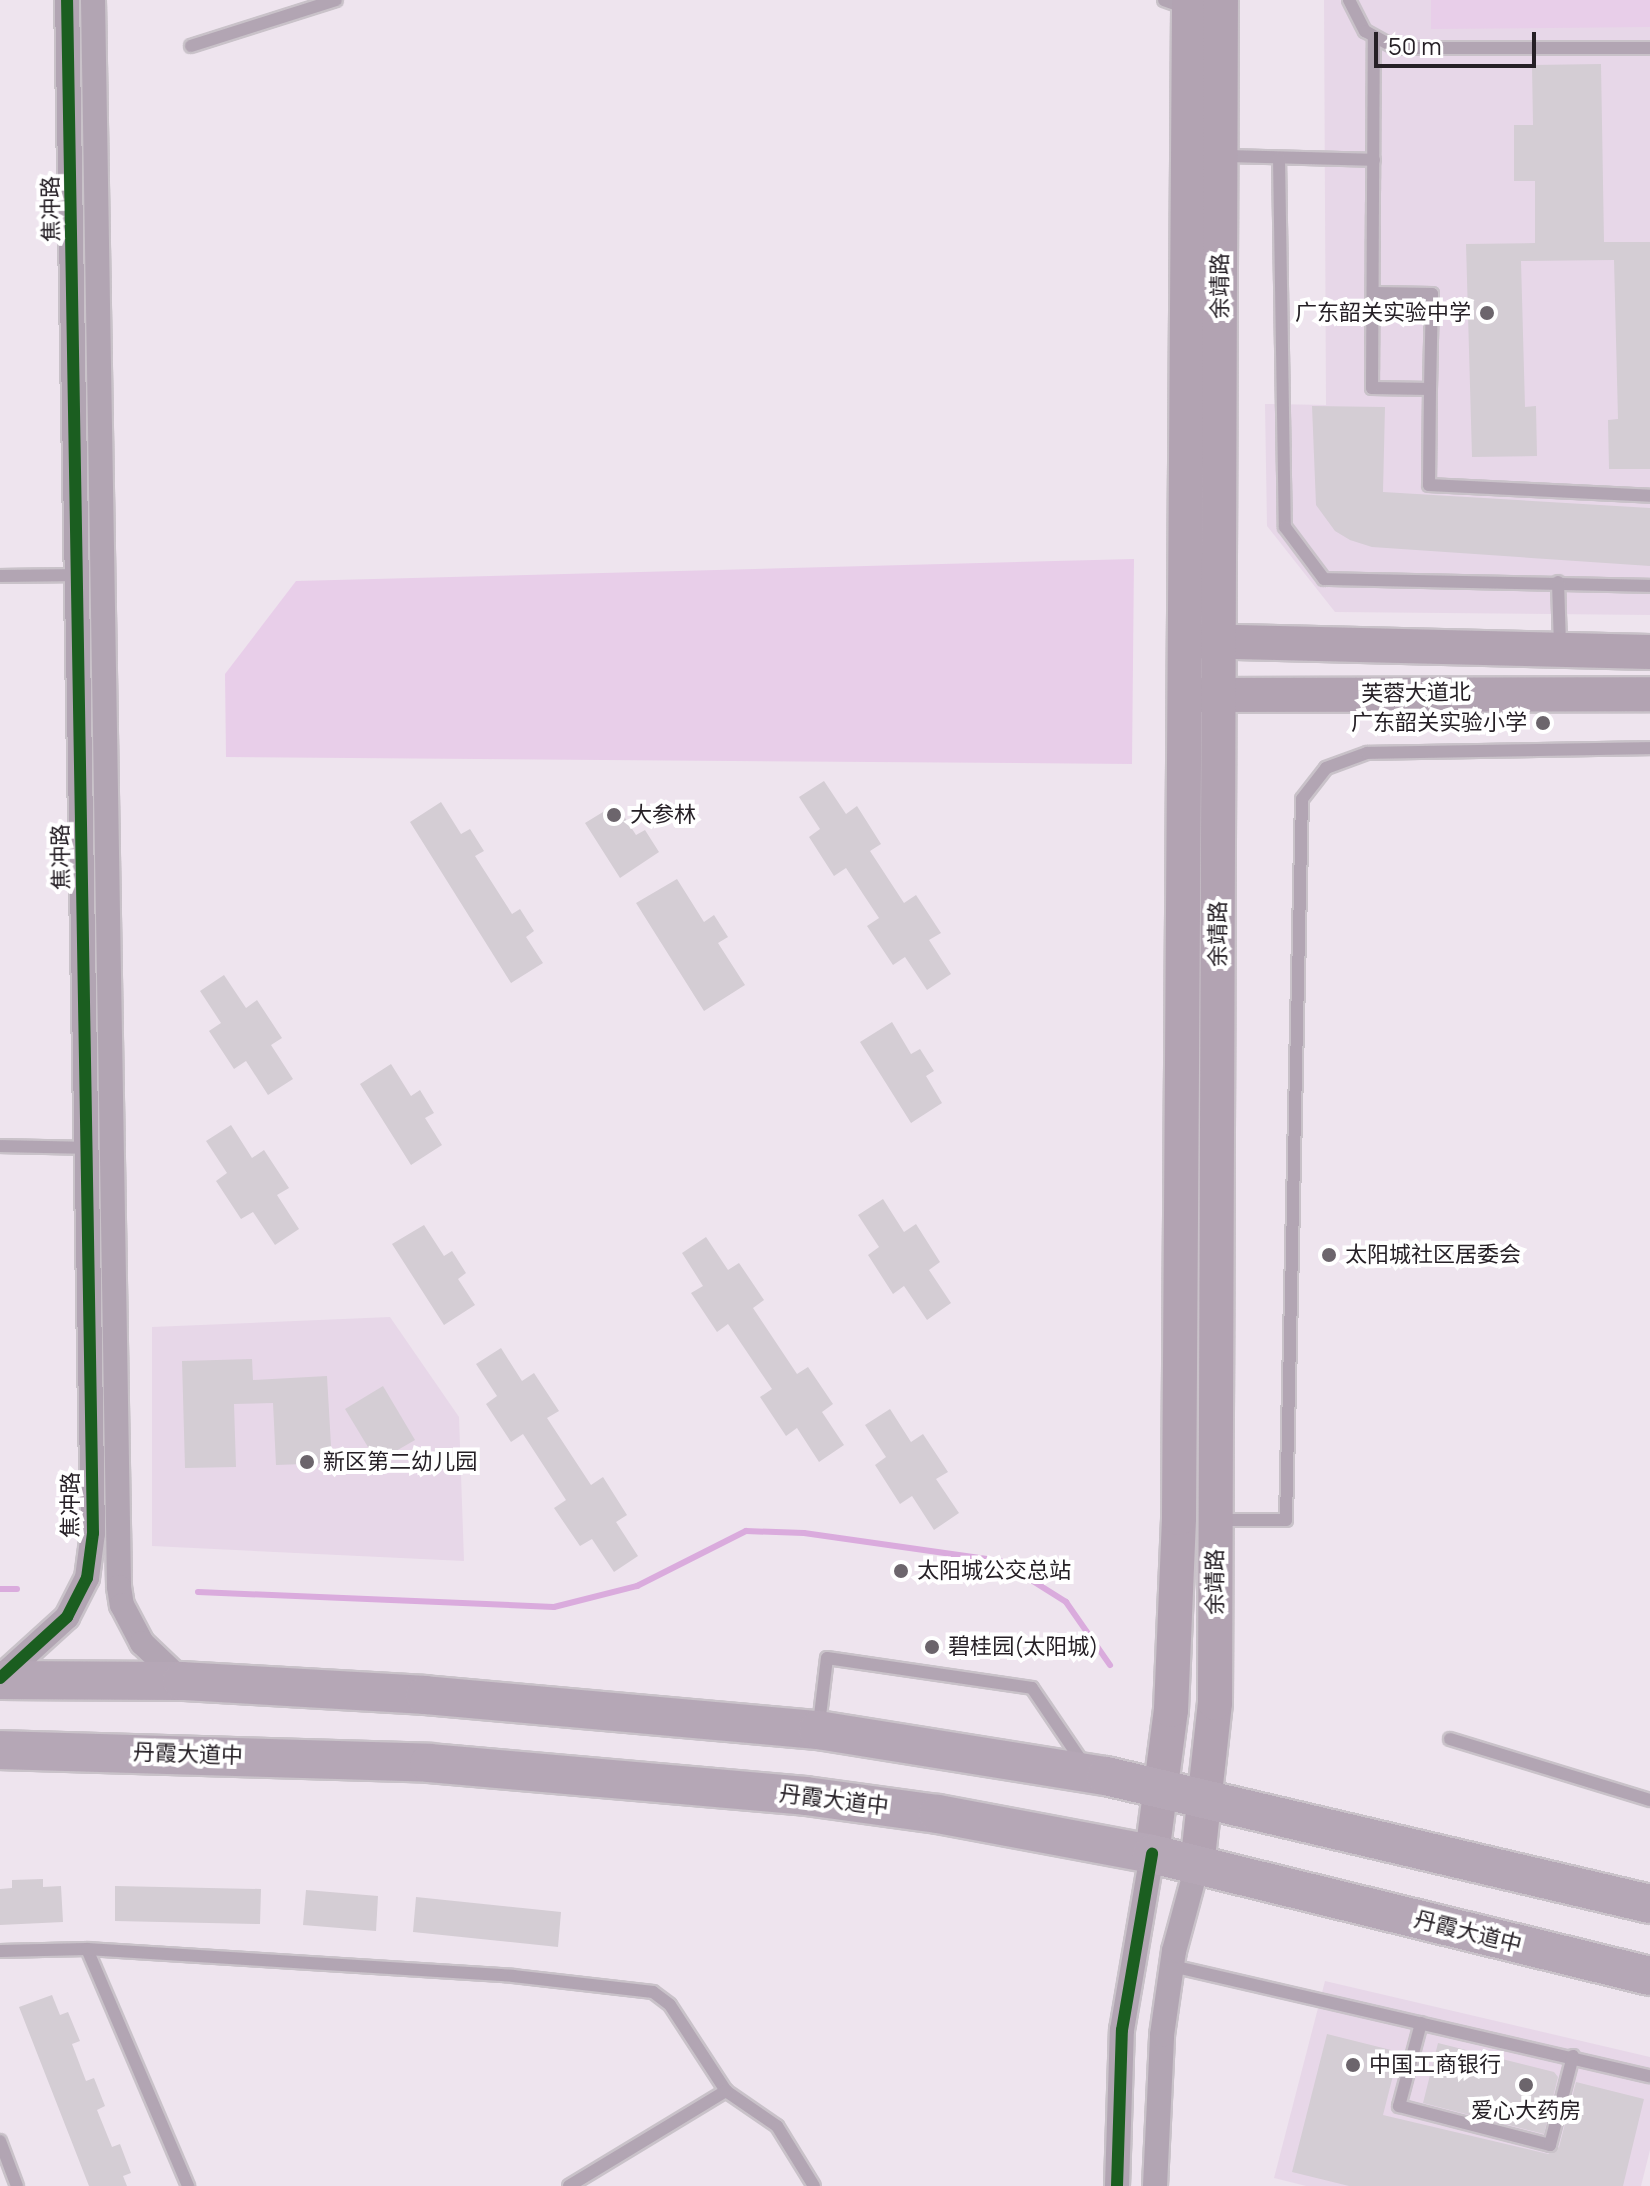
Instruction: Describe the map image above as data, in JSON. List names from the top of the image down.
{
  "streets": {
    "main road": ["余靖路", "芙蓉大道北", "丹霞大道中"],
    "street": ["焦冲路"]
  },
  "crossings": [
    ["余靖路", "芙蓉大道北"],
    ["余靖路", "丹霞大道中"]
  ],
  "places": [
    "广东韶关实验中学",
    "广东韶关实验小学",
    "大参林",
    "太阳城社区居委会",
    "新区第二幼儿园",
    "太阳城公交总站",
    "碧桂园(太阳城)",
    "中国工商银行",
    "爱心大药房"
  ],
  "scale_bar": "50 m"
}
